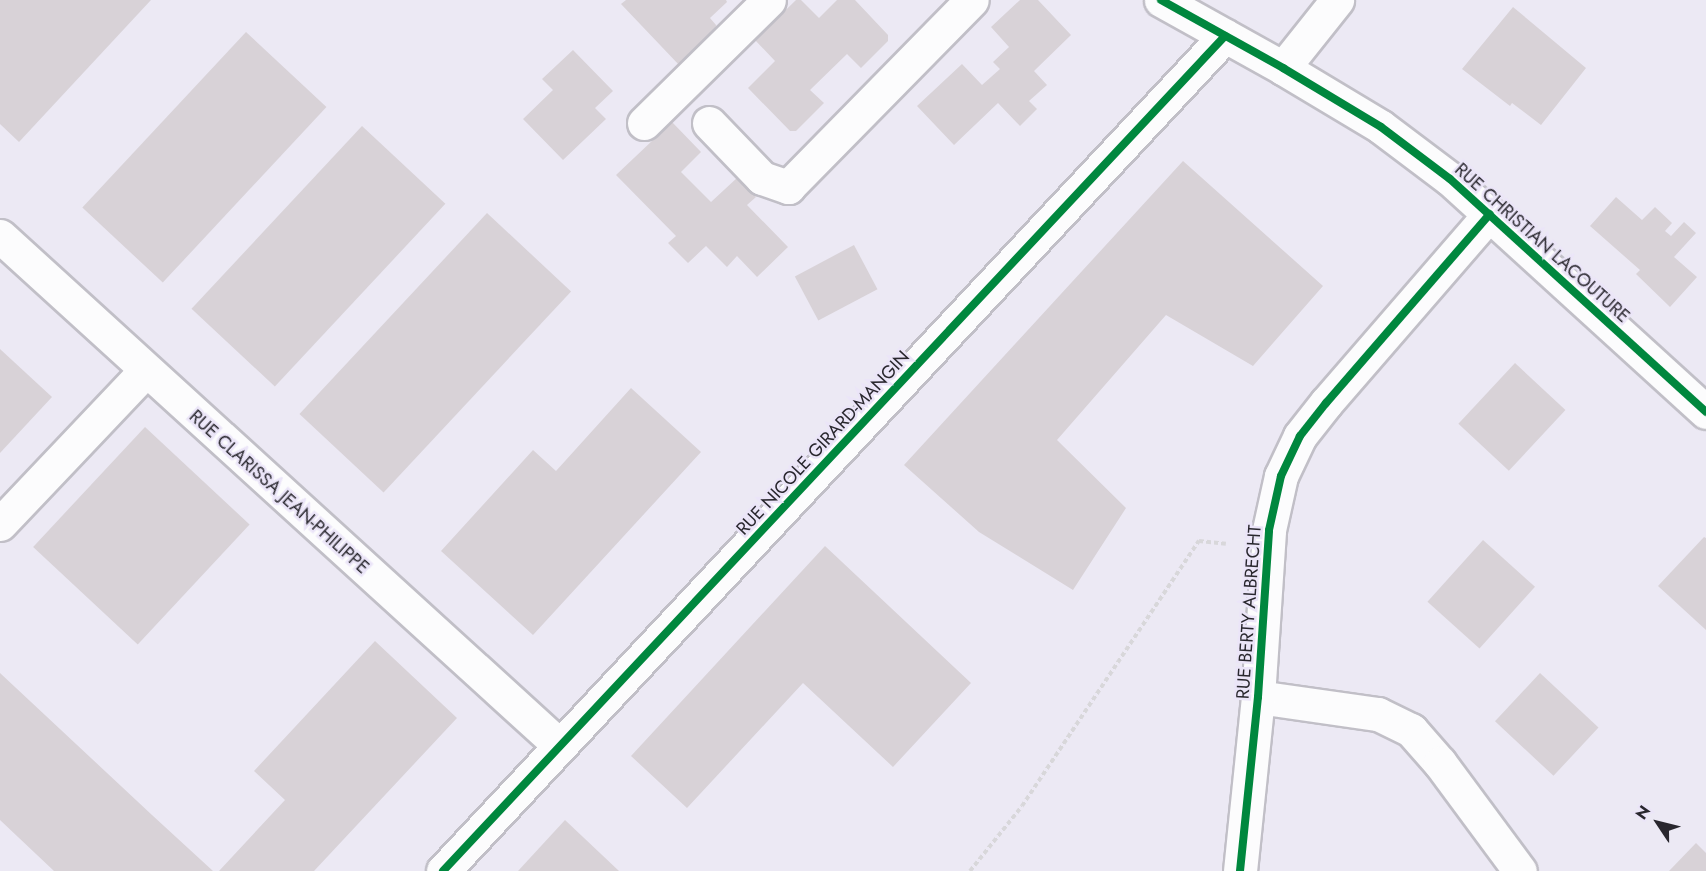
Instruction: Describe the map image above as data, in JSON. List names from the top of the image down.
{
  "streets": {
    "street": [
      "RUE CHRISTIAN LACOUTURE",
      "RUE NICOLE GIRARD-MANGIN",
      "RUE CLARISSA JEAN-PHILIPPE",
      "RUE BERTY ALBRECHT"
    ]
  },
  "crossings": [
    ["RUE CHRISTIAN LACOUTURE", "RUE NICOLE GIRARD-MANGIN"],
    ["RUE CHRISTIAN LACOUTURE", "RUE BERTY ALBRECHT"],
    ["RUE NICOLE GIRARD-MANGIN", "RUE CLARISSA JEAN-PHILIPPE"]
  ],
  "north": "top left"
}
